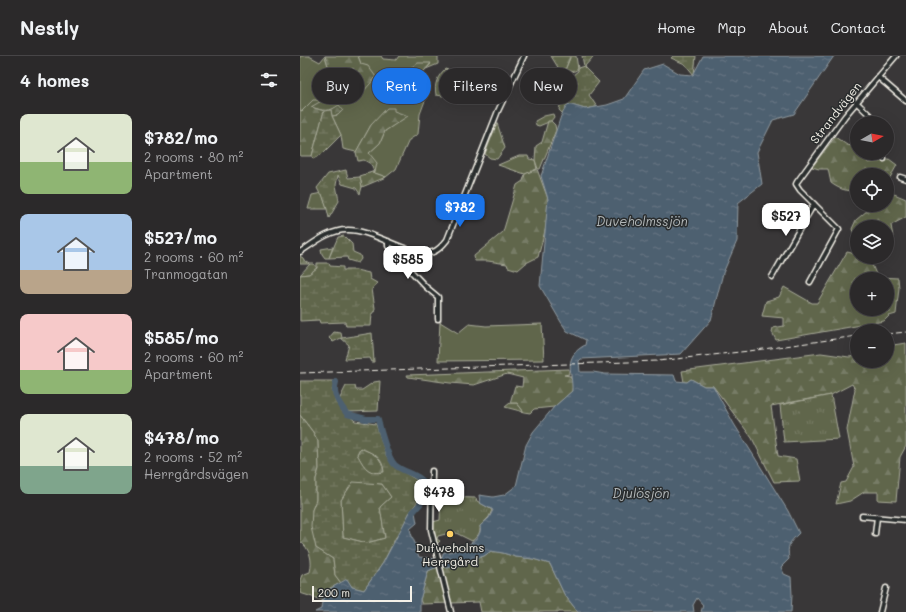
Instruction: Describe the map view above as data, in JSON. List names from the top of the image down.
{
  "streets": {
    "street": ["Strandvägen"]
  },
  "water": ["Duveholmssjön", "Djulösjön"],
  "places": ["Dufweholms Herrgård"],
  "scale_bar": "200 m",
  "north": "right",
  "page": {
    "header": "Nestly",
    "nav": [
      "Home",
      "Map",
      "About",
      "Contact"
    ],
    "heading": "4 homes",
    "chip": [
      "Buy",
      "Rent",
      "Filters",
      "New"
    ],
    "list": [
      {
        "name": "$782/mo",
        "note": "2 rooms · 80 m² · Apartment"
      },
      {
        "name": "$527/mo",
        "note": "2 rooms · 60 m² · Tranmogatan"
      },
      {
        "name": "$585/mo",
        "note": "2 rooms · 60 m² · Apartment"
      },
      {
        "name": "$478/mo",
        "note": "2 rooms · 52 m² · Herrgårdsvägen"
      }
    ],
    "map_buttons": ["+", "−"],
    "price": [
      "$782",
      "$527",
      "$585",
      "$478"
    ],
    "scale": "200 m"
  }
}
